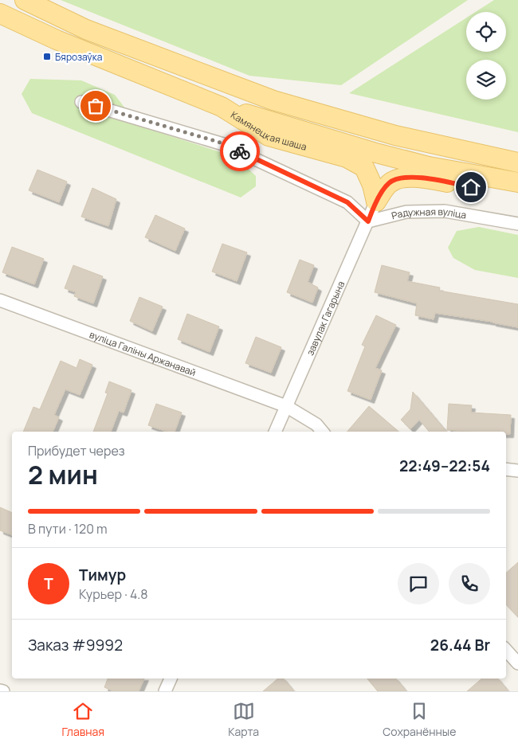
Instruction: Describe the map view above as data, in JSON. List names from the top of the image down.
{
  "streets": {
    "main road": ["Камянецкая шаша"],
    "street": ["Радужная вуліца", "завулак Гагарына", "вуліца Галіны Аржанавай"]
  },
  "crossings": [
    ["Камянецкая шаша", "завулак Гагарына"],
    ["Радужная вуліца", "завулак Гагарына"],
    ["завулак Гагарына", "вуліца Галіны Аржанавай"]
  ],
  "places": {
    "transit": ["Бярозаўка"]
  },
  "page": {
    "heading": ["2 мин", "Прибудет через", "22:49–22:54"],
    "panel": [
      "Тимур",
      "Курьер · 4.8",
      "Заказ #9992",
      "26.44 Br"
    ],
    "bar": "В пути · 120 m",
    "round": "Т",
    "tabs": ["Главная", "Карта", "Сохранённые"]
  }
}
